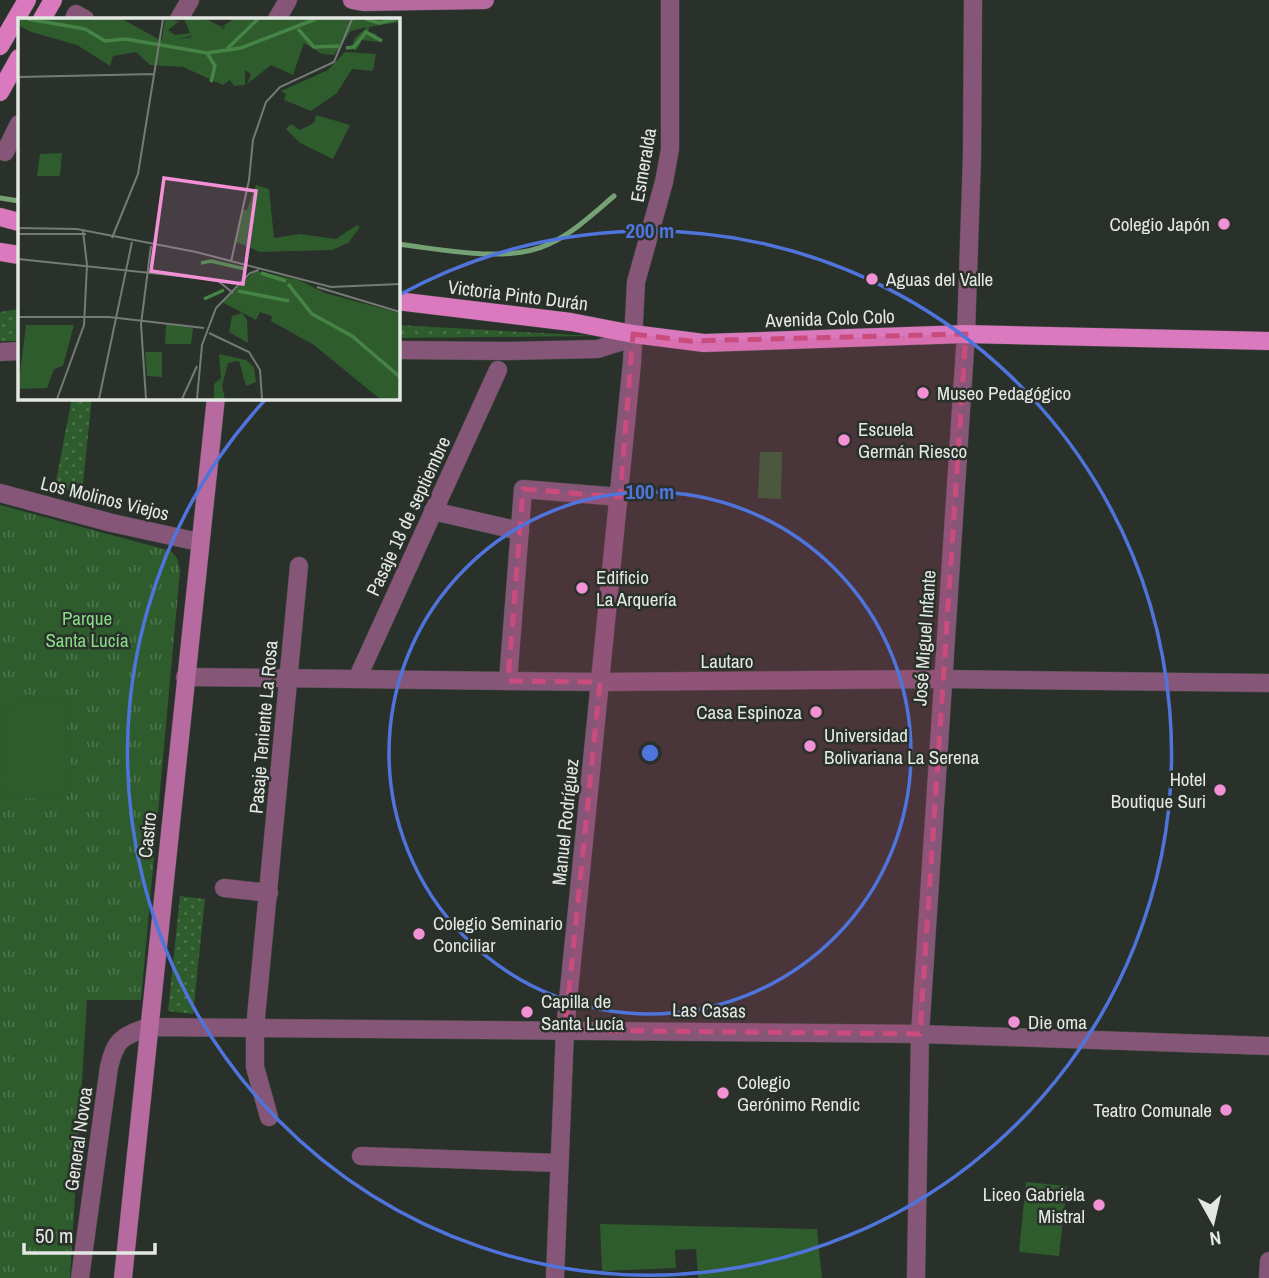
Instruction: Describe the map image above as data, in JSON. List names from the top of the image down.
{
  "streets": {
    "main road": ["Victoria Pinto Durán", "Avenida Colo Colo", "Castro"],
    "street": [
      "Esmeralda",
      "Los Molinos Viejos",
      "Pasaje 18 de septiembre",
      "José Miguel Infante",
      "Lautaro",
      "Pasaje Teniente La Rosa",
      "Manuel Rodríguez",
      "Las Casas",
      "General Novoa"
    ]
  },
  "crossings": [
    ["Esmeralda", "Victoria Pinto Durán"],
    ["Esmeralda", "Avenida Colo Colo"],
    ["Esmeralda", "Manuel Rodríguez"],
    ["Victoria Pinto Durán", "Avenida Colo Colo"],
    ["Victoria Pinto Durán", "Manuel Rodríguez"],
    ["Avenida Colo Colo", "José Miguel Infante"],
    ["Avenida Colo Colo", "Manuel Rodríguez"],
    ["Los Molinos Viejos", "Castro"],
    ["Pasaje 18 de septiembre", "Lautaro"],
    ["José Miguel Infante", "Lautaro"],
    ["José Miguel Infante", "Las Casas"],
    ["Lautaro", "Pasaje Teniente La Rosa"],
    ["Lautaro", "Manuel Rodríguez"],
    ["Lautaro", "Castro"],
    ["Pasaje Teniente La Rosa", "Las Casas"],
    ["Manuel Rodríguez", "Las Casas"],
    ["Castro", "Las Casas"],
    ["Castro", "General Novoa"],
    ["Las Casas", "General Novoa"]
  ],
  "parks": ["Parque Santa Lucía"],
  "places": [
    "Colegio Japón",
    "Aguas del Valle",
    "Museo Pedagógico",
    "Escuela Germán Riesco",
    "Edificio La Arquería",
    "Casa Espinoza",
    "Universidad Bolivariana La Serena",
    "Hotel Boutique Suri",
    "Colegio Seminario Conciliar",
    "Capilla de Santa Lucía",
    "Die oma",
    "Colegio Gerónimo Rendic",
    "Teatro Comunale",
    "Liceo Gabriela Mistral"
  ],
  "scale_bar": "50 m",
  "north": "bottom",
  "rings": ["200 m", "100 m"]
}
